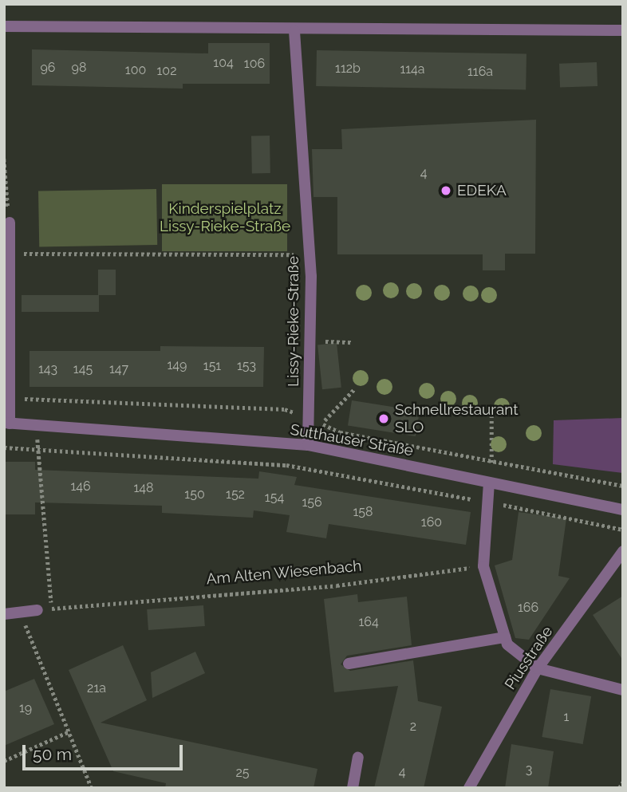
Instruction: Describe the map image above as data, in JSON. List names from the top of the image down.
{
  "streets": {
    "street": ["Lissy-Rieke-Straße", "Sutthauser Straße", "Piusstraße"],
    "path": ["Am Alten Wiesenbach"]
  },
  "crossings": [
    ["Lissy-Rieke-Straße", "Sutthauser Straße"]
  ],
  "parks": ["Kinderspielplatz Lissy-Rieke-Straße"],
  "places": ["EDEKA", "Schnellrestaurant SLO"],
  "house_numbers": [
    "104",
    "106",
    "96",
    "98",
    "112b",
    "114a",
    "100",
    "102",
    "116a",
    "4",
    "149",
    "151",
    "153",
    "143",
    "145",
    "147",
    "146",
    "148",
    "150",
    "152",
    "154",
    "156",
    "158",
    "160",
    "166",
    "164",
    "21a",
    "19",
    "1",
    "2",
    "3",
    "4",
    "25"
  ],
  "scale_bar": "50 m"
}
